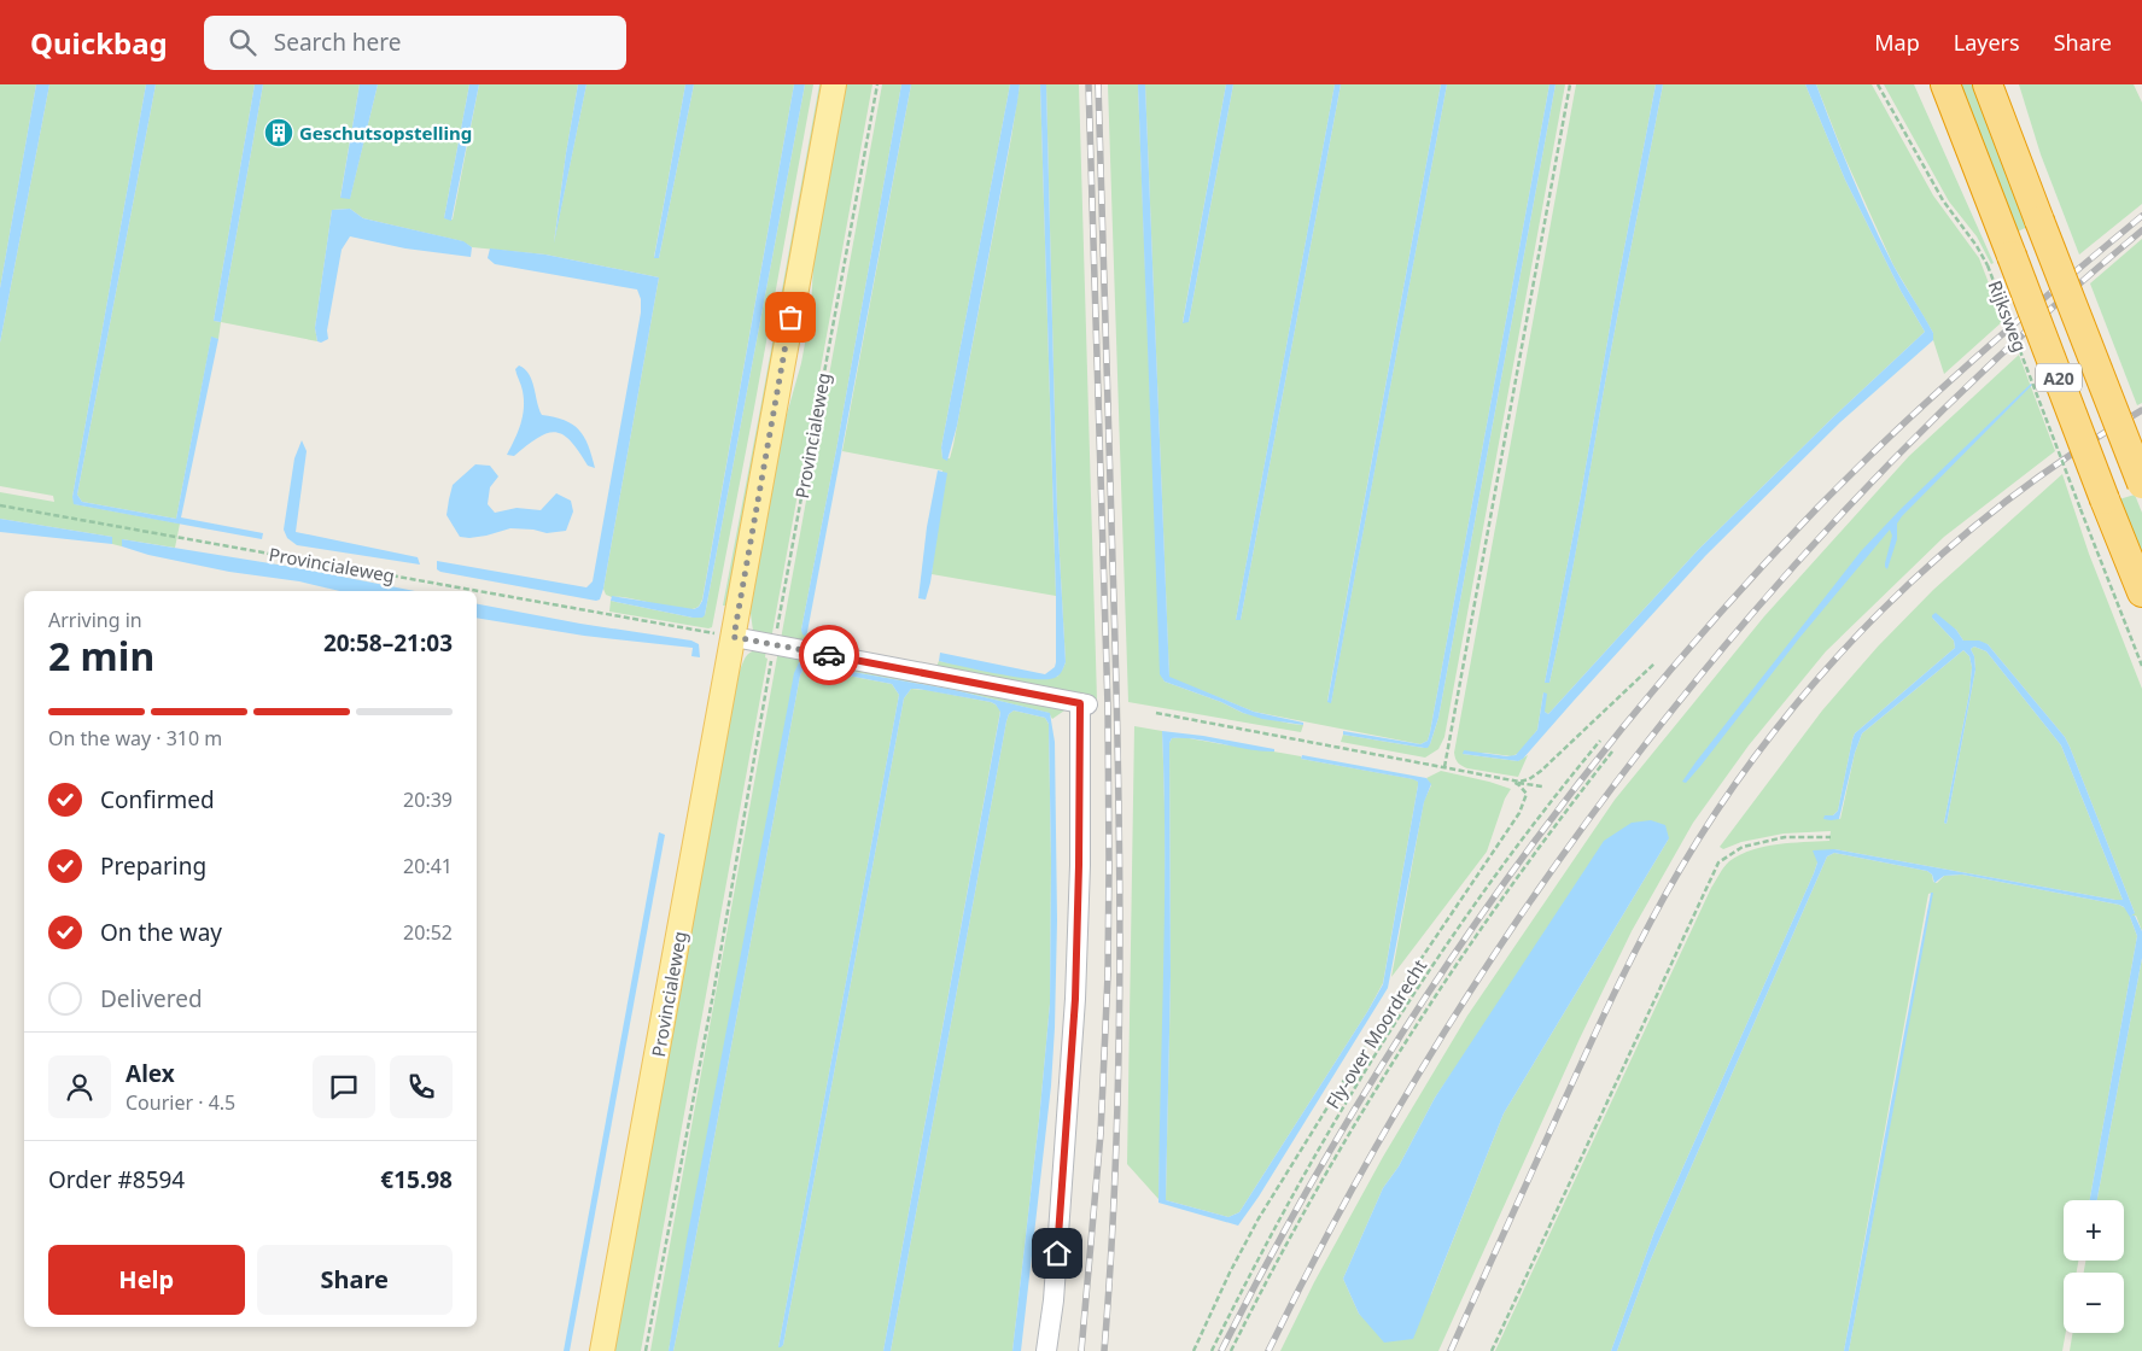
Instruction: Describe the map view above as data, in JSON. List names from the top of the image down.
{
  "streets": {
    "highway": ["Rijksweg", "A20"],
    "main road": ["Provincialeweg"],
    "path": ["Fly-over Moordrecht"]
  },
  "places": {
    "building": ["Geschutsopstelling"]
  },
  "page": {
    "header": "Quickbag",
    "search": "Search here",
    "nav": ["Map", "Layers", "Share"],
    "heading": ["2 min", "Arriving in", "20:58–21:03"],
    "panel": [
      "Alex",
      "Courier · 4.5",
      "Order #8594",
      "€15.98"
    ],
    "bar": "On the way · 310 m",
    "list": [
      ["Confirmed", "20:39"],
      ["Preparing", "20:41"],
      ["On the way", "20:52"],
      "Delivered"
    ],
    "map_buttons": ["+", "−"],
    "buttons": ["Help", "Share"]
  }
}
